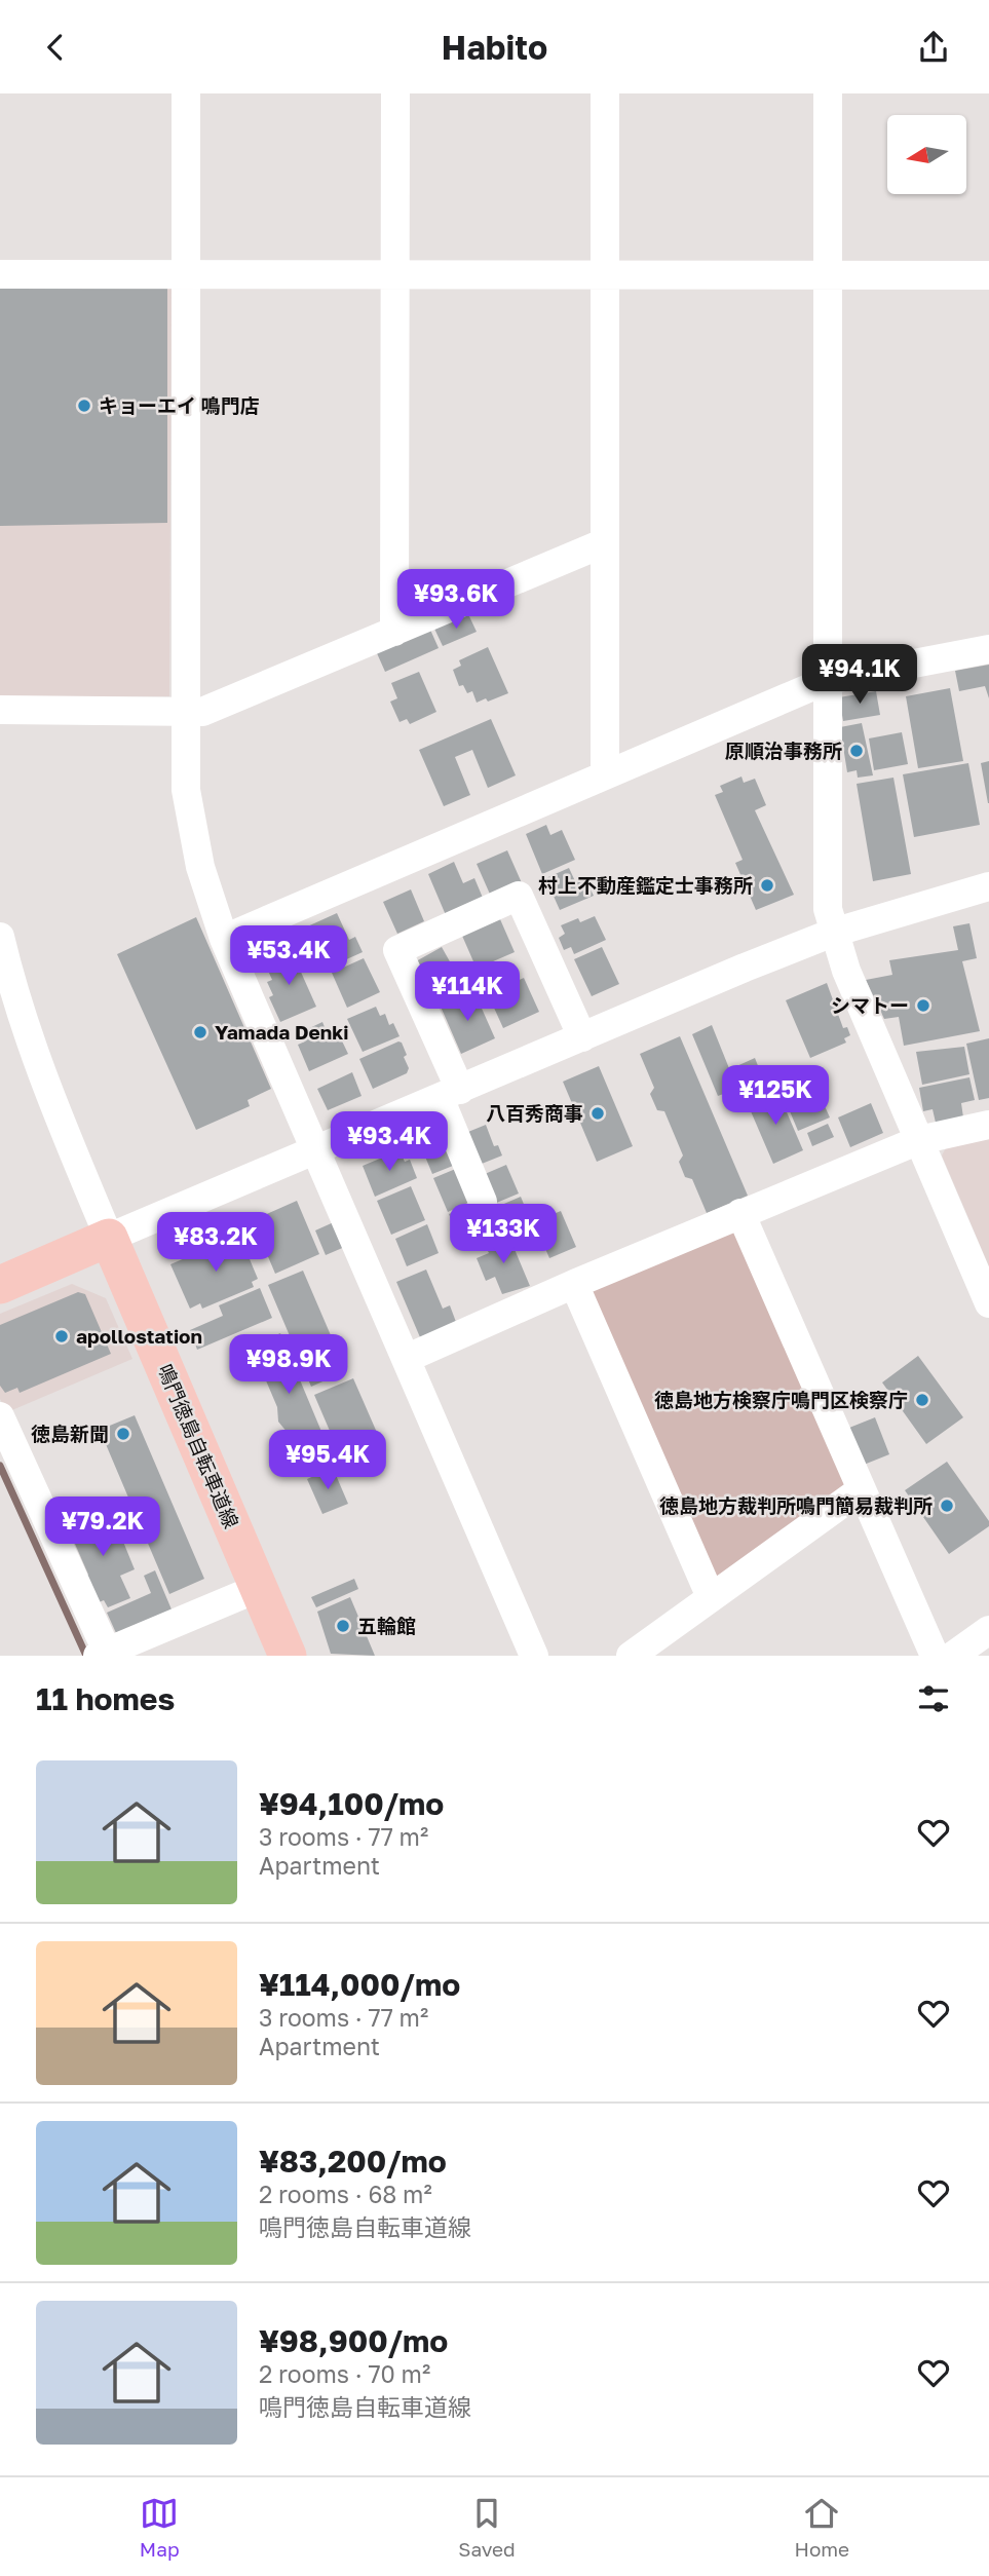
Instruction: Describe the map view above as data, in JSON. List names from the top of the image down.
{
  "streets": {
    "main road": ["鳴門徳島自転車道線"]
  },
  "places": [
    "キョーエイ 鳴門店",
    "原順治事務所",
    "村上不動産鑑定士事務所",
    "シマトー",
    "Yamada Denki",
    "八百秀商事",
    "apollostation",
    "徳島地方検察庁鳴門区検察庁",
    "徳島新聞",
    "徳島地方裁判所鳴門簡易裁判所",
    "五輪館"
  ],
  "north": "left",
  "page": {
    "header": "Habito",
    "price": [
      "¥93.6K",
      "¥94.1K",
      "¥53.4K",
      "¥114K",
      "¥125K",
      "¥93.4K",
      "¥133K",
      "¥83.2K",
      "¥98.9K",
      "¥95.4K",
      "¥79.2K"
    ],
    "heading": "11 homes",
    "list": [
      {
        "name": "¥94,100/mo",
        "note": "3 rooms · 77 m² · Apartment"
      },
      {
        "name": "¥114,000/mo",
        "note": "3 rooms · 77 m² · Apartment"
      },
      {
        "name": "¥83,200/mo",
        "note": "2 rooms · 68 m² · 鳴門徳島自転車道線"
      },
      {
        "name": "¥98,900/mo",
        "note": "2 rooms · 70 m² · 鳴門徳島自転車道線"
      }
    ],
    "tabs": ["Map", "Saved", "Home"]
  }
}
